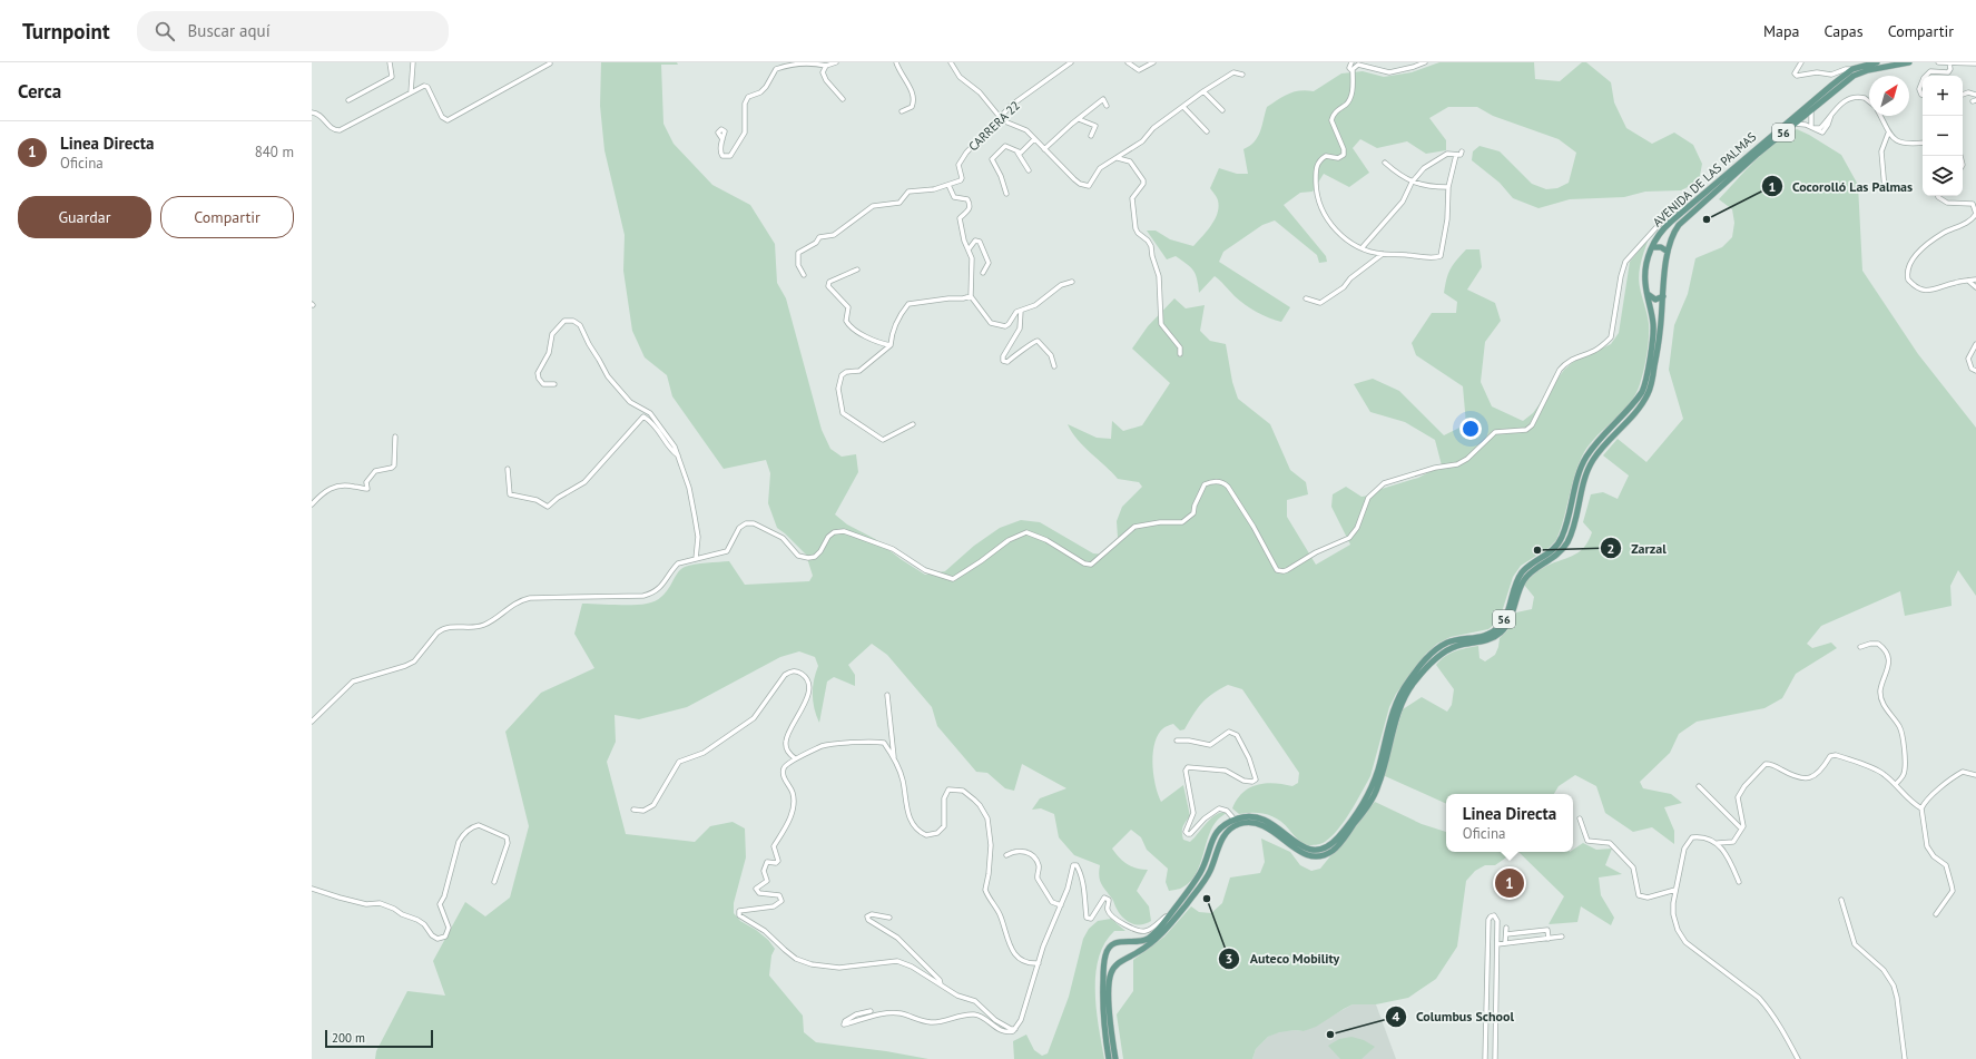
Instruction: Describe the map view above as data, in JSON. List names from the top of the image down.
{
  "streets": {
    "main road": ["56", "AVENIDA DE LAS PALMAS"],
    "street": ["CARRERA 22"]
  },
  "places": [
    "Cocorolló Las Palmas",
    "Zarzal",
    "Auteco Mobility",
    "Columbus School"
  ],
  "scale_bar": "200 m",
  "north": "top right",
  "page": {
    "header": "Turnpoint",
    "search": "Buscar aquí",
    "nav": ["Mapa", "Capas", "Compartir"],
    "heading": "Cerca",
    "map_buttons": ["+", "−"],
    "list": [
      {
        "mark": "1",
        "name": "Linea Directa",
        "note": "Oficina",
        "value": "840 m"
      }
    ],
    "buttons": ["Guardar", "Compartir"],
    "popup": ["Linea Directa", "Oficina"],
    "pins": "1",
    "scale": "200 m"
  }
}
